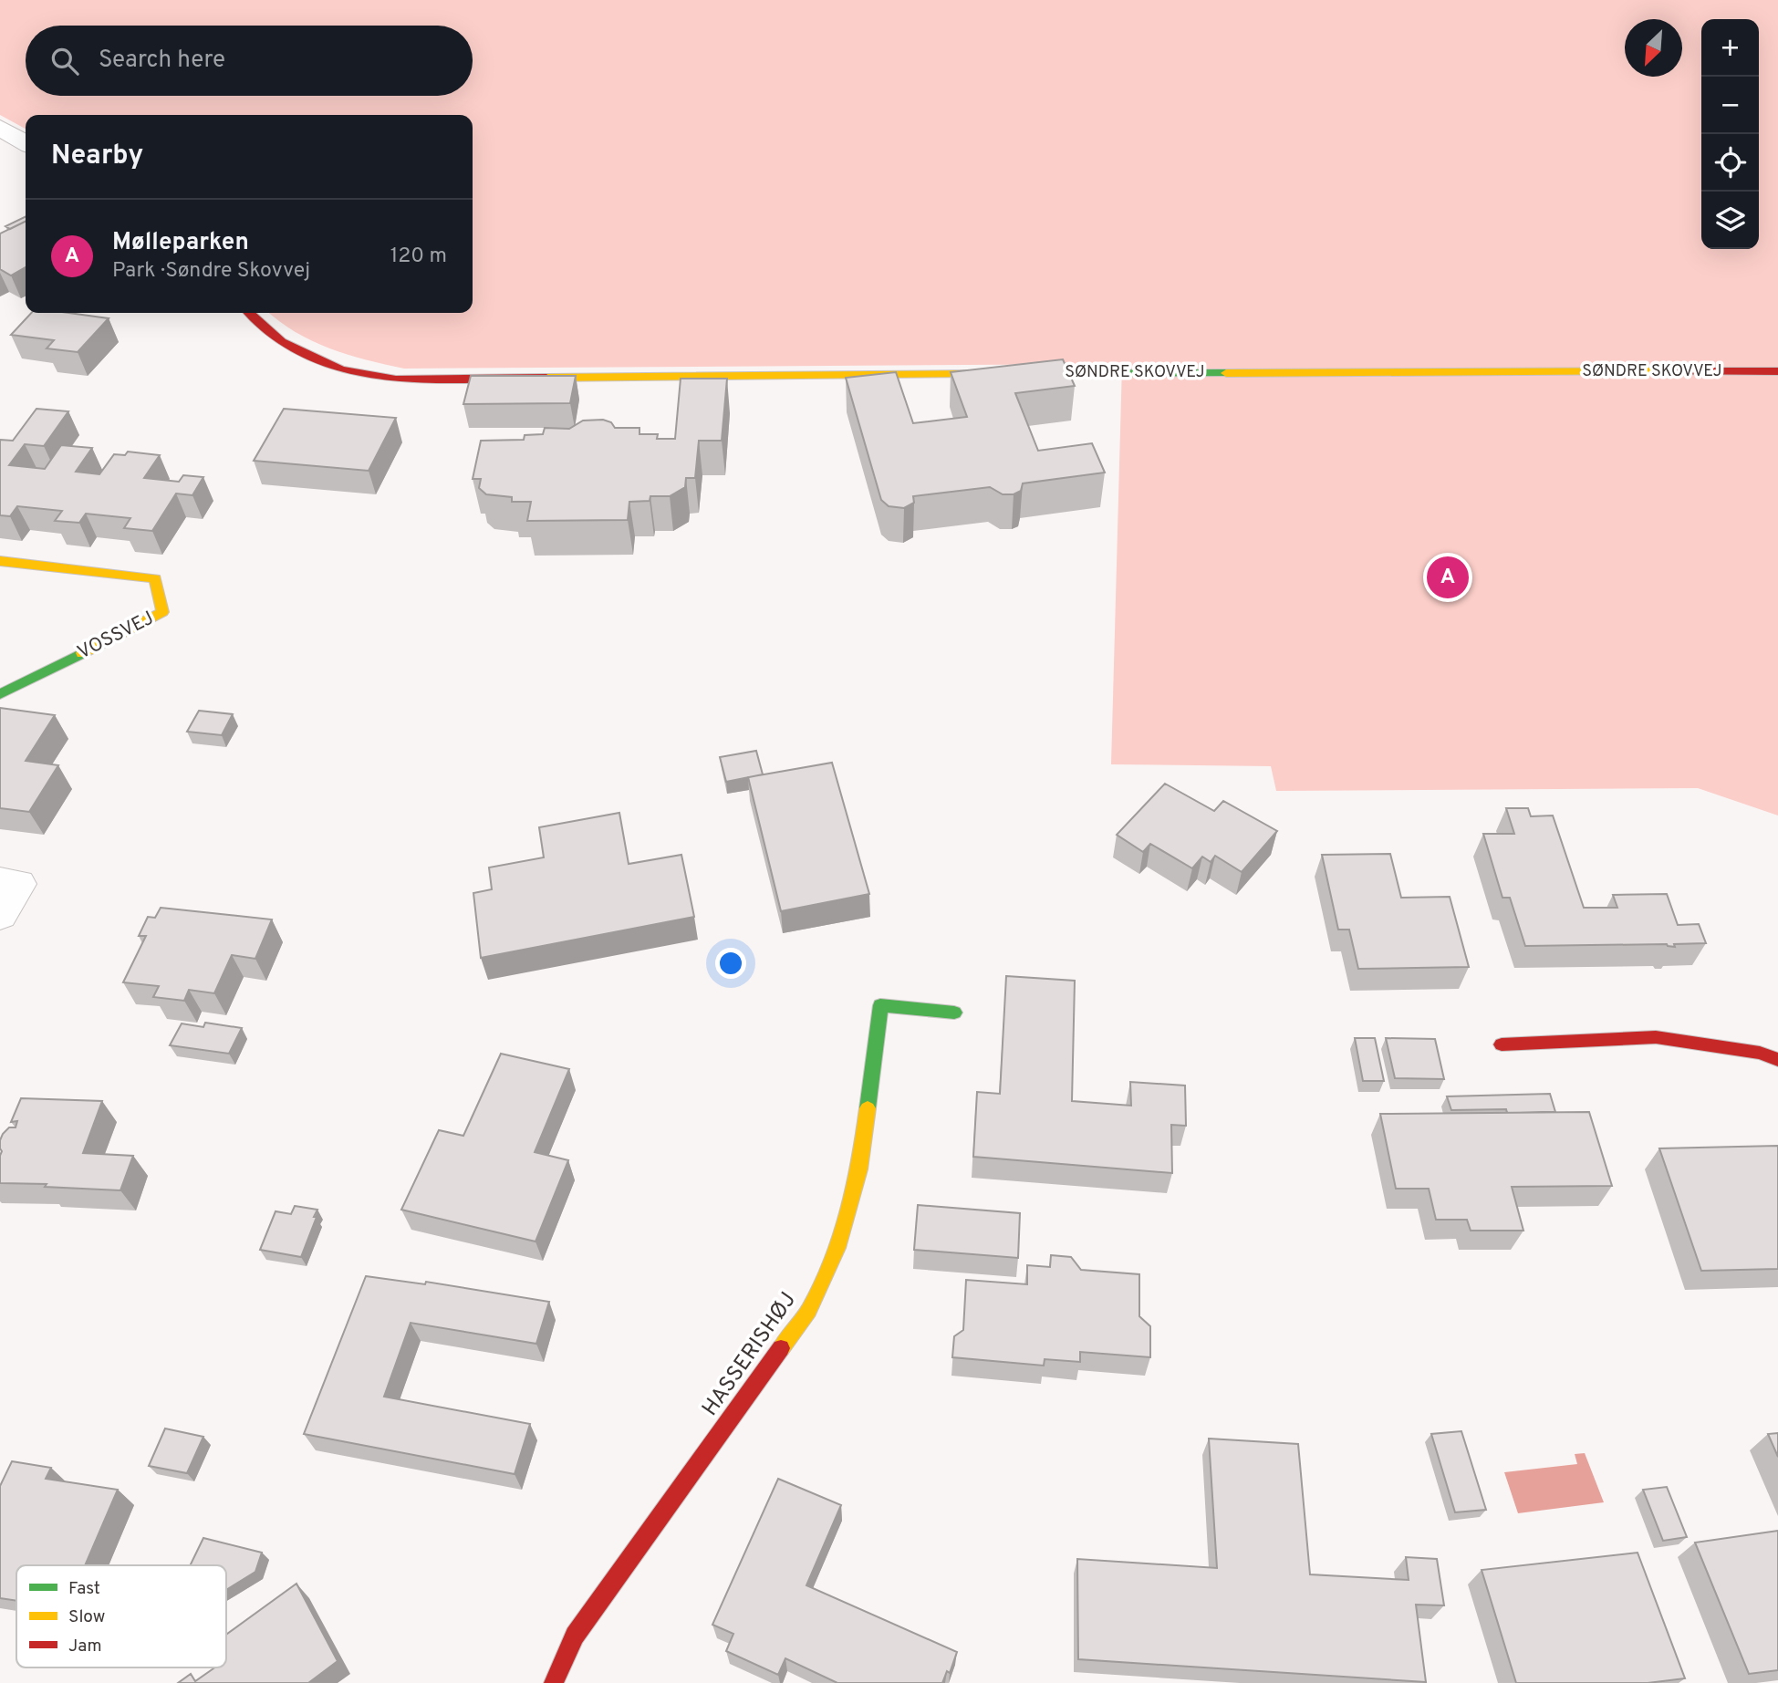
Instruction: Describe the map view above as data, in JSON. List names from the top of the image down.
{
  "streets": {
    "street": ["SØNDRE SKOVVEJ", "VOSSVEJ", "HASSERISHØJ"]
  },
  "legend": ["Fast", "Slow", "Jam"],
  "north": "bottom left",
  "page": {
    "map_buttons": ["+", "−"],
    "search": "Search here",
    "heading": "Nearby",
    "list": [
      {
        "mark": "A",
        "name": "Mølleparken",
        "note": "Park · Søndre Skovvej",
        "value": "120 m"
      }
    ],
    "pins": "A"
  }
}
